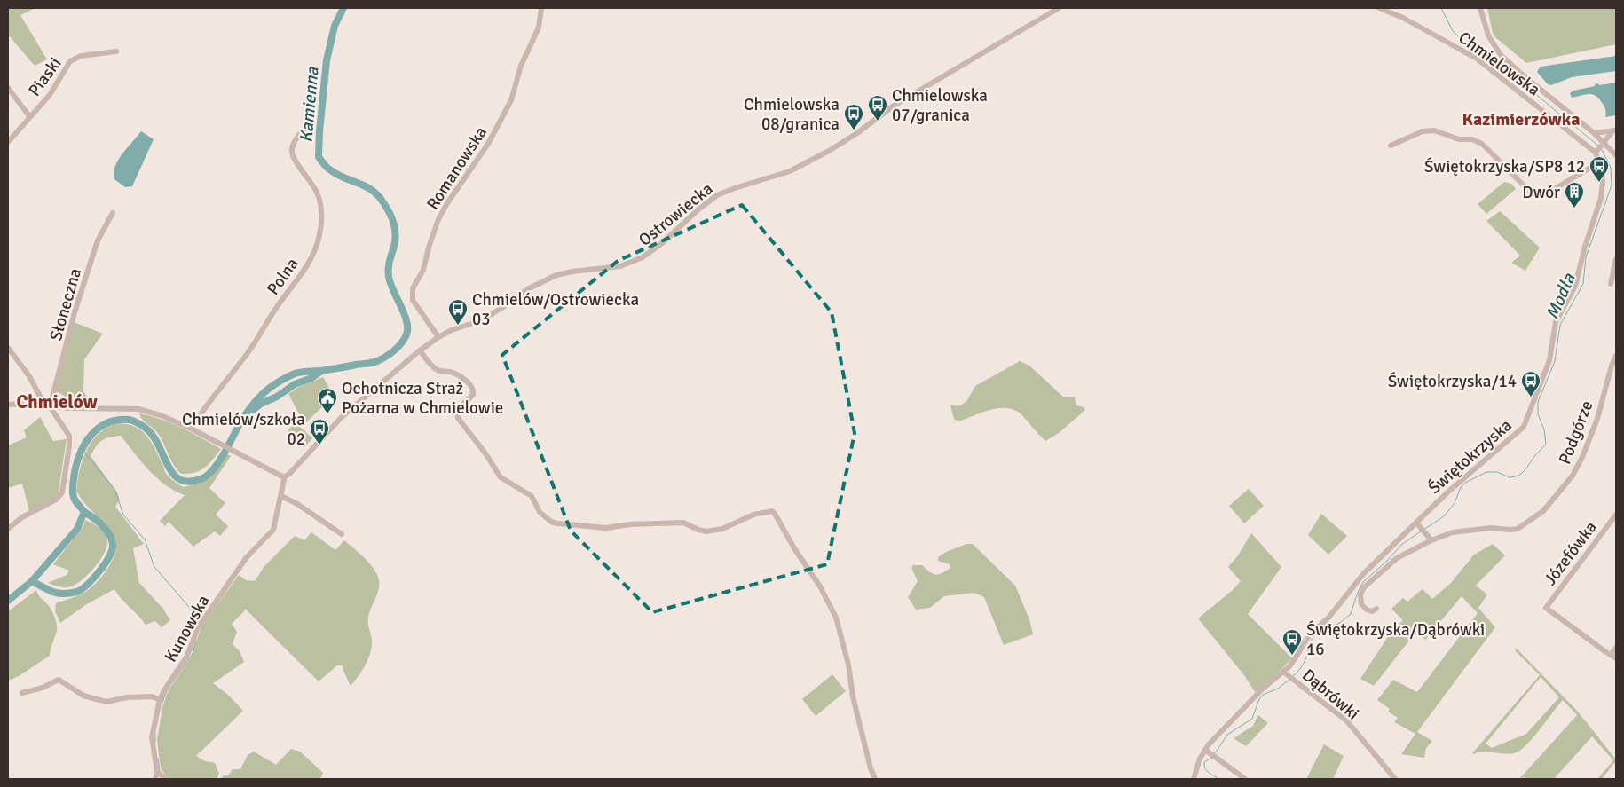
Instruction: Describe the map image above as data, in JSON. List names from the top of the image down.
{
  "streets": {
    "street": [
      "Chmielowska",
      "Piaski",
      "Romanowska",
      "Ostrowiecka",
      "Polna",
      "Słoneczna",
      "Podgórze",
      "Świętokrzyska",
      "Józefówka",
      "Kunowska",
      "Dąbrówki"
    ]
  },
  "crossings": [
    ["Chmielowska", "Świętokrzyska"],
    ["Romanowska", "Ostrowiecka"],
    ["Ostrowiecka", "Kunowska"],
    ["Świętokrzyska", "Dąbrówki"]
  ],
  "districts": ["Kazimierzówka", "Chmielów"],
  "water": ["Kamienna", "Modła"],
  "places": {
    "bus stop": [
      "Chmielowska 07/granica",
      "Chmielowska 08/granica",
      "Świętokrzyska/SP8 12",
      "Chmielów/Ostrowiecka 03",
      "Świętokrzyska/14",
      "Chmielów/szkoła 02",
      "Świętokrzyska/Dąbrówki 16"
    ],
    "building": ["Dwór"],
    "public building": ["Ochotnicza Straż Pożarna w Chmielowie"]
  }
}
